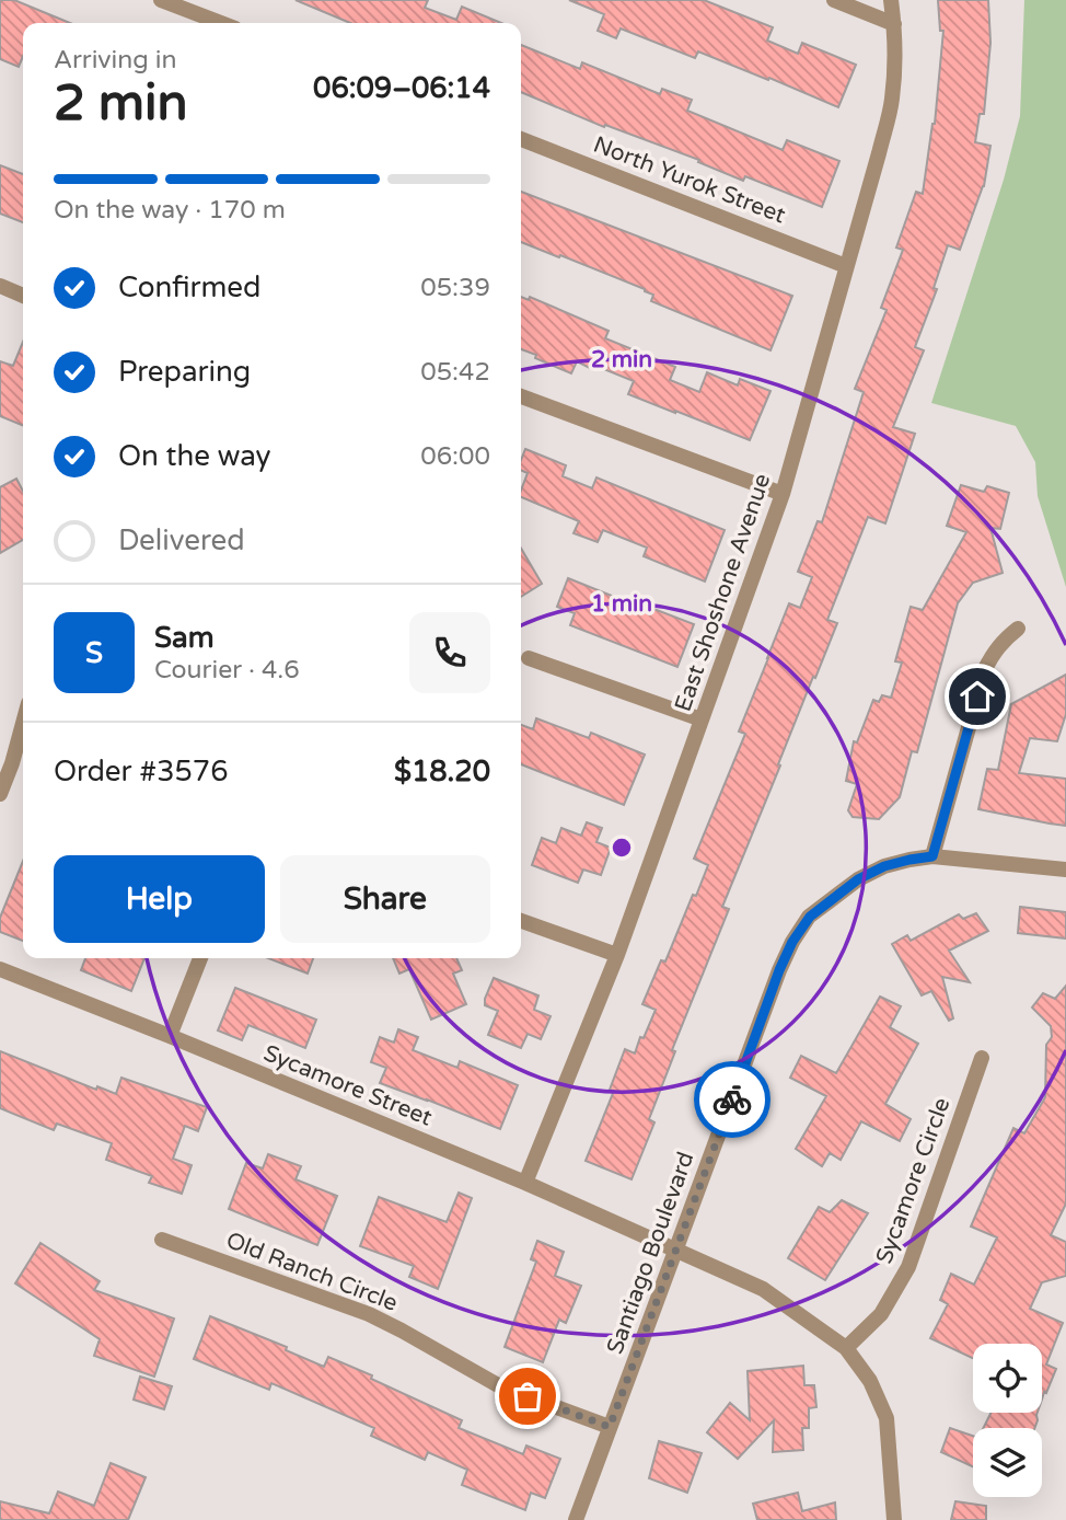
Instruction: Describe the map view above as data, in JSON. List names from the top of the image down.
{
  "streets": {
    "street": [
      "North Yurok Street",
      "East Shoshone Avenue",
      "Sycamore Street",
      "Sycamore Circle",
      "Santiago Boulevard",
      "Old Ranch Circle"
    ]
  },
  "crossings": [
    ["North Yurok Street", "East Shoshone Avenue"],
    ["East Shoshone Avenue", "Sycamore Street"],
    ["Sycamore Street", "Santiago Boulevard"],
    ["Santiago Boulevard", "Old Ranch Circle"]
  ],
  "page": {
    "heading": ["2 min", "Arriving in", "06:09–06:14"],
    "panel": [
      "Sam",
      "Courier · 4.6",
      "Order #3576",
      "$18.20"
    ],
    "bar": "On the way · 170 m",
    "list": [
      ["Confirmed", "05:39"],
      ["Preparing", "05:42"],
      ["On the way", "06:00"],
      "Delivered"
    ],
    "round": "S",
    "buttons": ["Help", "Share"]
  },
  "rings": ["2 min", "1 min"]
}
